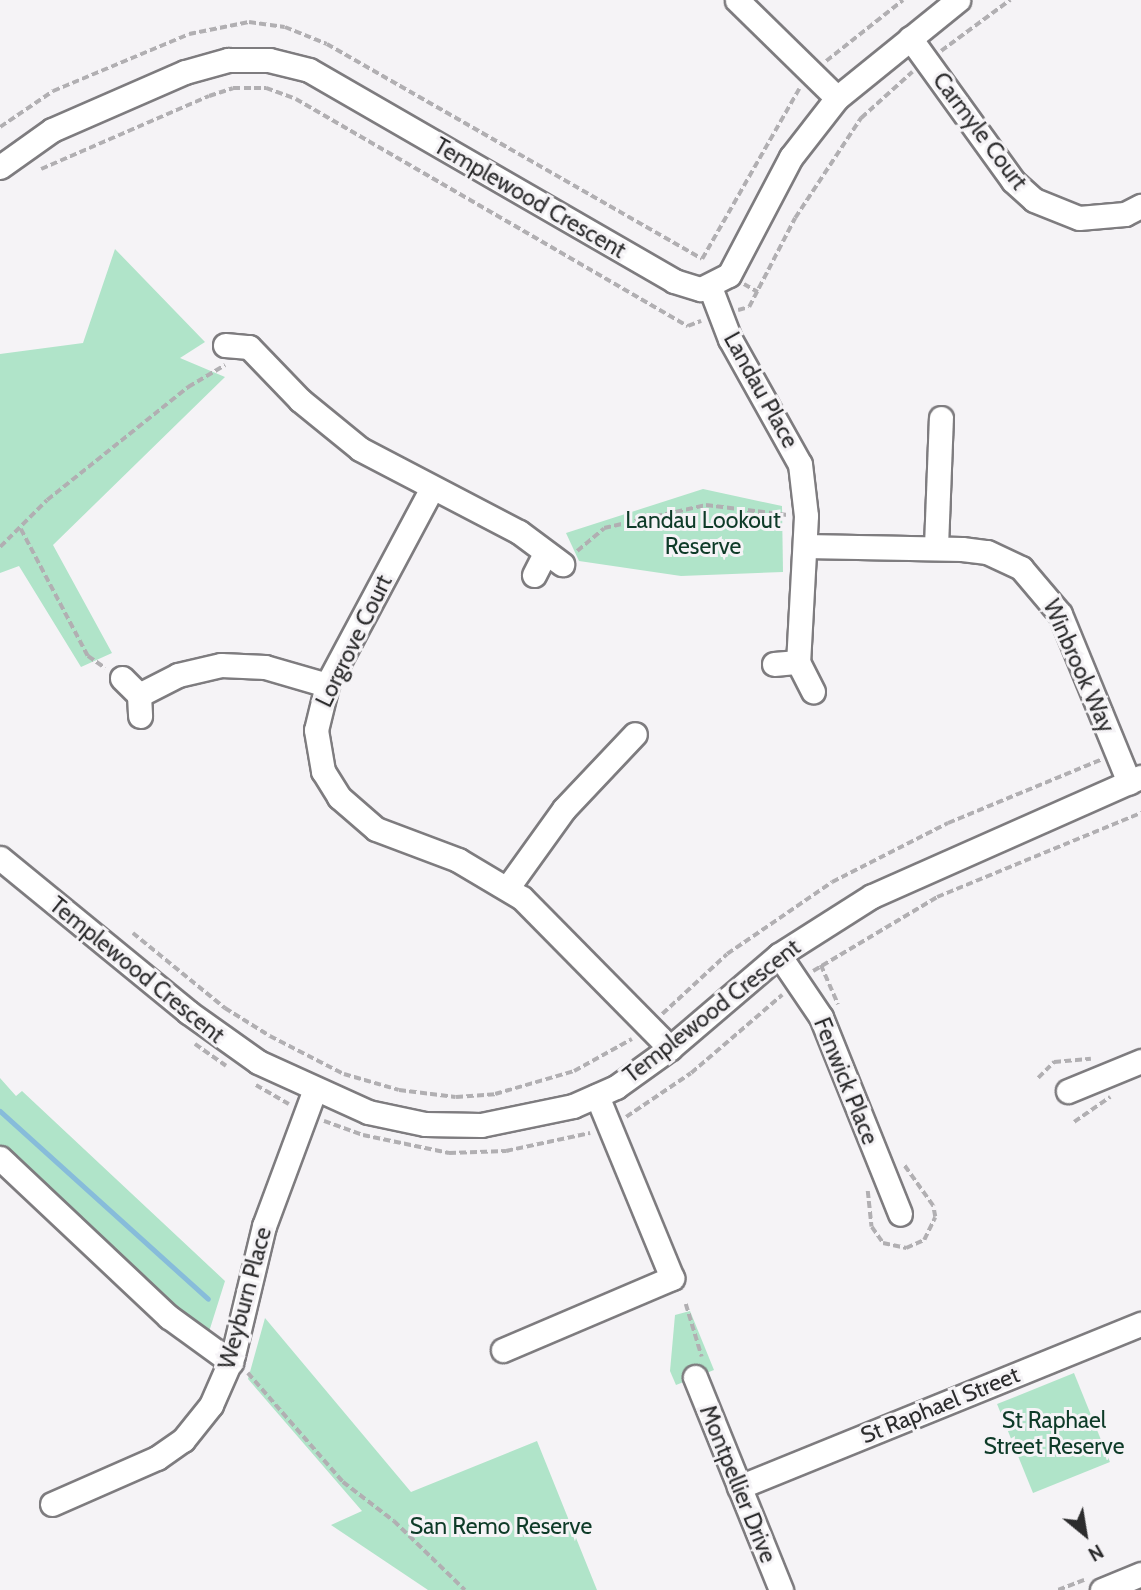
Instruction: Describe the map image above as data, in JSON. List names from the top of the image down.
{
  "streets": {
    "street": [
      "Carmyle Court",
      "Templewood Crescent",
      "Landau Place",
      "Lorgrove Court",
      "Winbrook Way",
      "Fenwick Place",
      "Weyburn Place",
      "St Raphael Street",
      "Montpellier Drive"
    ]
  },
  "crossings": [
    ["Templewood Crescent", "Landau Place"],
    ["Templewood Crescent", "Lorgrove Court"],
    ["Templewood Crescent", "Winbrook Way"],
    ["Templewood Crescent", "Fenwick Place"],
    ["Templewood Crescent", "Weyburn Place"],
    ["Landau Place", "Winbrook Way"],
    ["St Raphael Street", "Montpellier Drive"]
  ],
  "parks": ["Landau Lookout Reserve", "St Raphael Street Reserve", "San Remo Reserve"],
  "north": "bottom right"
}
